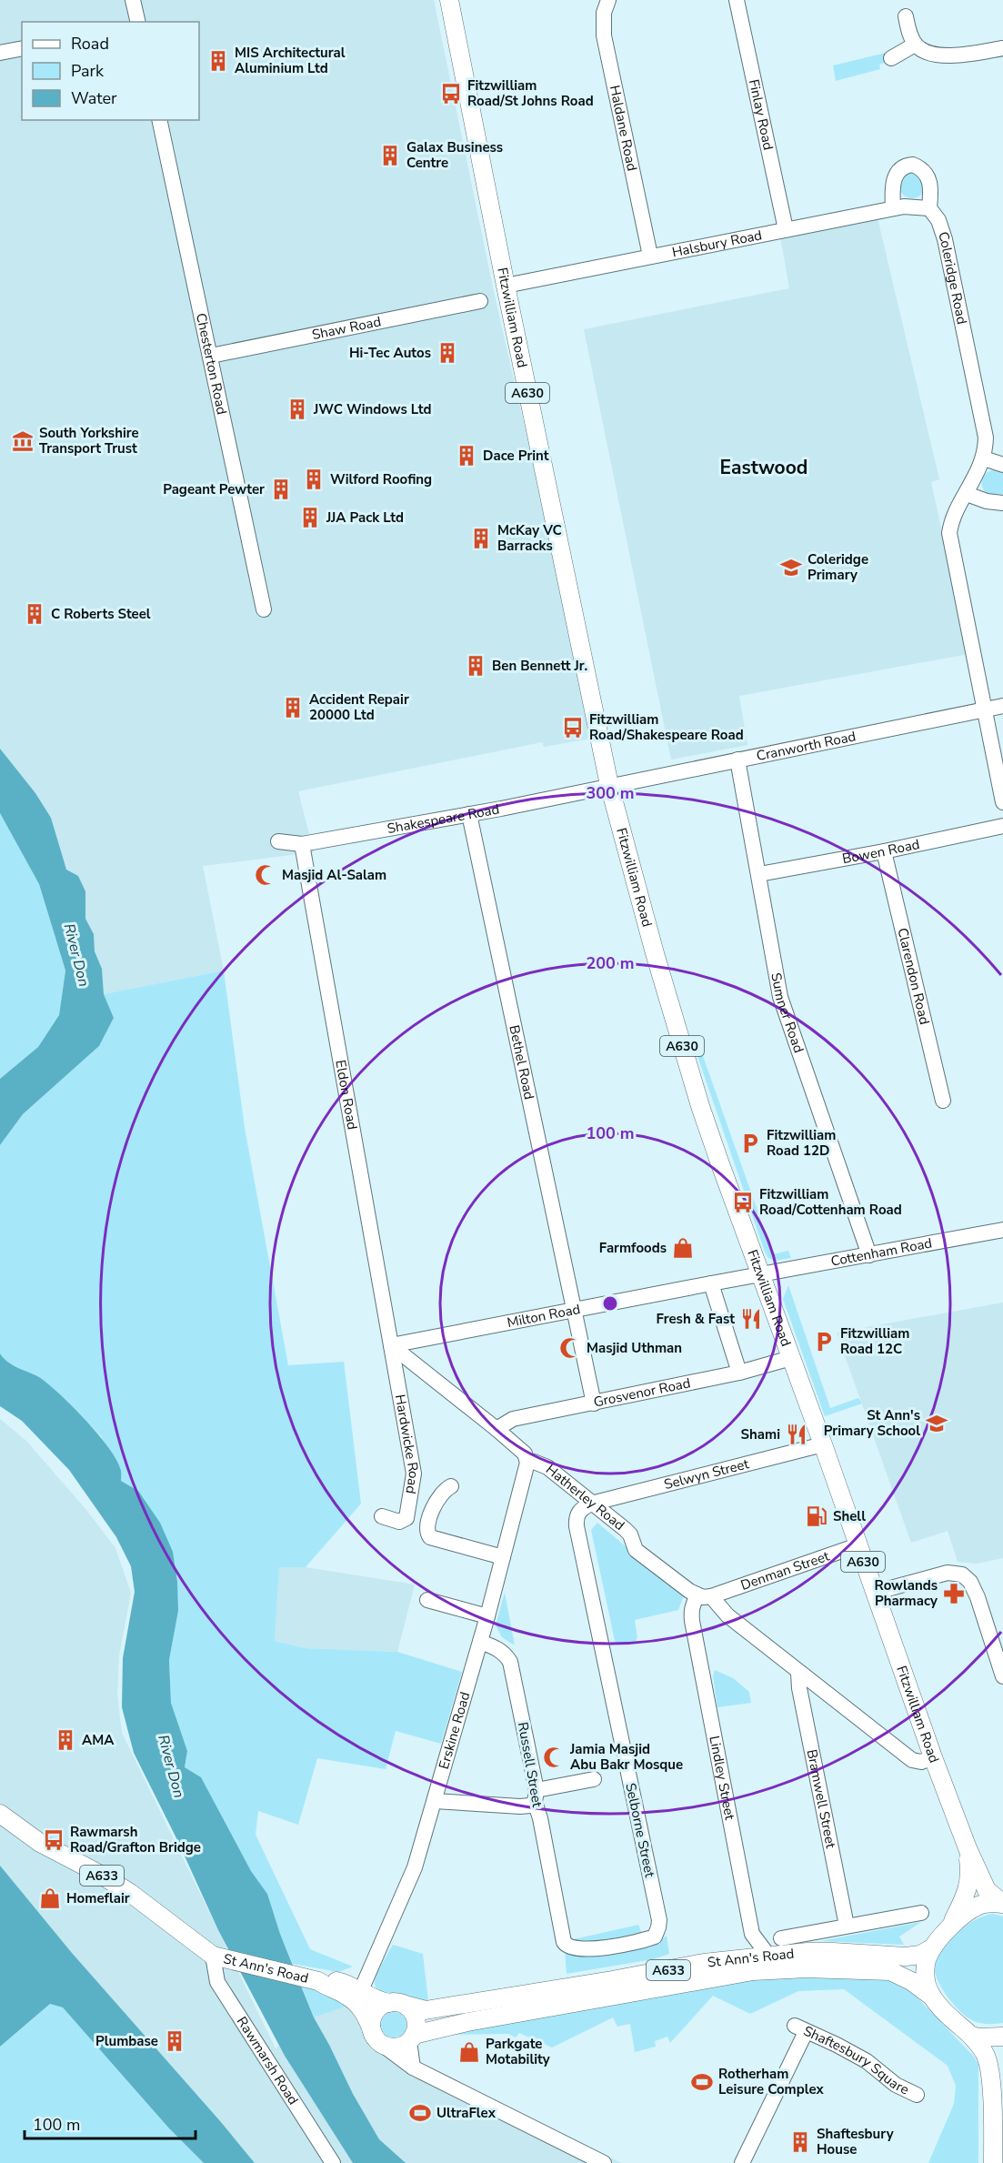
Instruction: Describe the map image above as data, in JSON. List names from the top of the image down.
{
  "streets": {
    "main road": [
      "Fitzwilliam Road",
      "A630",
      "A633",
      "St Ann's Road"
    ],
    "street": [
      "Finlay Road",
      "Haldane Road",
      "Halsbury Road",
      "Coleridge Road",
      "Shaw Road",
      "Chesterton Road",
      "Cranworth Road",
      "Shakespeare Road",
      "Bowen Road",
      "Clarendon Road",
      "Sumner Road",
      "Bethel Road",
      "Eldon Road",
      "Cottenham Road",
      "Milton Road",
      "Grosvenor Road",
      "Hardwicke Road",
      "Selwyn Street",
      "Hatherley Road",
      "Denman Street",
      "Erskine Road",
      "Russell Street",
      "Lindley Street",
      "Bramwell Street",
      "Selborne Street",
      "Shaftesbury Square",
      "Rawmarsh Road"
    ]
  },
  "crossings": [
    ["Finlay Road", "Halsbury Road"],
    ["Haldane Road", "Halsbury Road"],
    ["Halsbury Road", "Coleridge Road"],
    ["Halsbury Road", "Fitzwilliam Road"],
    ["Coleridge Road", "Cranworth Road"],
    ["Fitzwilliam Road", "A630"],
    ["Fitzwilliam Road", "Cranworth Road"],
    ["Fitzwilliam Road", "Shakespeare Road"],
    ["Fitzwilliam Road", "Cottenham Road"],
    ["Fitzwilliam Road", "Milton Road"],
    ["Fitzwilliam Road", "Grosvenor Road"],
    ["Fitzwilliam Road", "Selwyn Street"],
    ["Fitzwilliam Road", "Hatherley Road"],
    ["Fitzwilliam Road", "Denman Street"],
    ["Shaw Road", "Chesterton Road"],
    ["A630", "St Ann's Road"],
    ["Cranworth Road", "Shakespeare Road"],
    ["Cranworth Road", "Sumner Road"],
    ["Shakespeare Road", "Bethel Road"],
    ["Shakespeare Road", "Eldon Road"],
    ["Bowen Road", "Clarendon Road"],
    ["Bowen Road", "Sumner Road"],
    ["Sumner Road", "Cottenham Road"],
    ["Bethel Road", "Milton Road"],
    ["Bethel Road", "Grosvenor Road"],
    ["Eldon Road", "Milton Road"],
    ["Eldon Road", "Hardwicke Road"],
    ["Eldon Road", "Hatherley Road"],
    ["Cottenham Road", "Milton Road"],
    ["Milton Road", "Hardwicke Road"],
    ["Milton Road", "Hatherley Road"],
    ["Grosvenor Road", "Hatherley Road"],
    ["Hardwicke Road", "Hatherley Road"],
    ["Selwyn Street", "Hatherley Road"],
    ["Selwyn Street", "Selborne Street"],
    ["Hatherley Road", "Denman Street"],
    ["Hatherley Road", "Erskine Road"],
    ["Hatherley Road", "Lindley Street"],
    ["Hatherley Road", "Bramwell Street"],
    ["Hatherley Road", "Selborne Street"],
    ["Denman Street", "Lindley Street"],
    ["Erskine Road", "Russell Street"],
    ["Erskine Road", "St Ann's Road"],
    ["Russell Street", "Selborne Street"],
    ["Lindley Street", "St Ann's Road"],
    ["Bramwell Street", "St Ann's Road"],
    ["A633", "St Ann's Road"],
    ["A633", "Rawmarsh Road"],
    ["St Ann's Road", "Rawmarsh Road"]
  ],
  "districts": ["Eastwood"],
  "water": ["River Don"],
  "places": {
    "building": [
      "MIS Architectural Aluminium Ltd",
      "Galax Business Centre",
      "Hi-Tec Autos",
      "JWC Windows Ltd",
      "Dace Print",
      "Wilford Roofing",
      "Pageant Pewter",
      "JJA Pack Ltd",
      "McKay VC Barracks",
      "C Roberts Steel",
      "Ben Bennett Jr.",
      "Accident Repair 20000 Ltd",
      "AMA",
      "Plumbase",
      "Shaftesbury House"
    ],
    "bus stop": [
      "Fitzwilliam Road/St Johns Road",
      "Fitzwilliam Road/Shakespeare Road",
      "Fitzwilliam Road/Cottenham Road",
      "Rawmarsh Road/Grafton Bridge"
    ],
    "museum": ["South Yorkshire Transport Trust"],
    "school or university": ["Coleridge Primary", "St Ann's Primary School"],
    "mosque": ["Masjid Al-Salam", "Masjid Uthman", "Jamia Masjid Abu Bakr Mosque"],
    "parking": ["Fitzwilliam Road 12D", "Fitzwilliam Road 12C"],
    "shop": ["Farmfoods", "Homeflair", "Parkgate Motability"],
    "restaurant": ["Fresh & Fast", "Shami"],
    "fuel station": ["Shell"],
    "pharmacy": ["Rowlands Pharmacy"],
    "sports": ["Rotherham Leisure Complex", "UltraFlex"]
  },
  "legend": ["Road", "Park", "Water"],
  "scale_bar": "100 m",
  "rings": ["300 m", "200 m", "100 m"]
}
